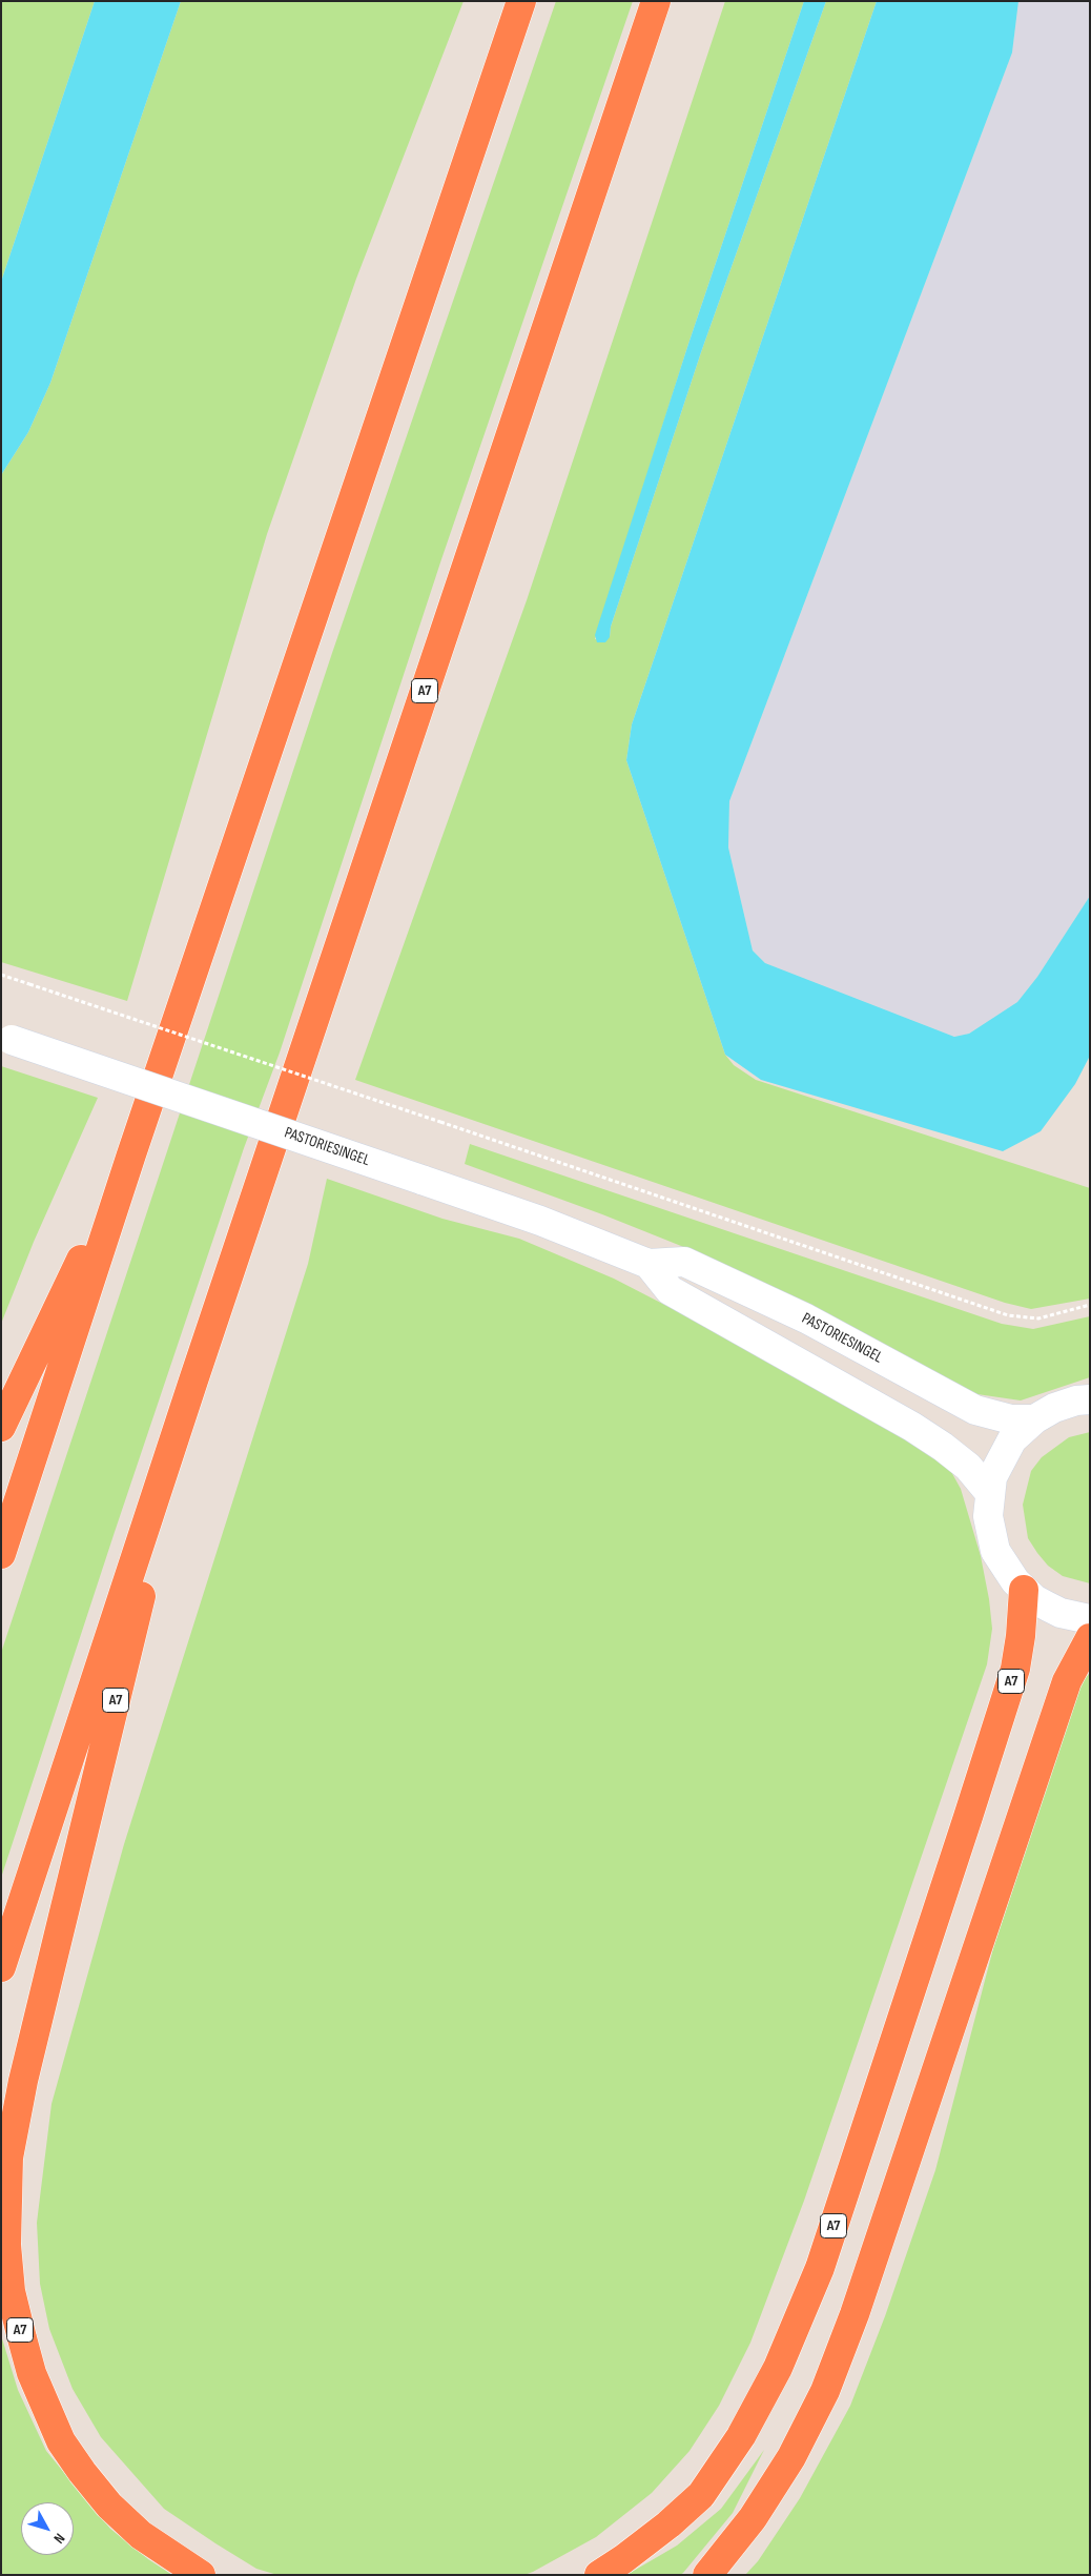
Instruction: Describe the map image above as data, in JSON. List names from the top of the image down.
{
  "streets": {
    "highway": ["A7"],
    "main road": ["PASTORIESINGEL"]
  },
  "north": "bottom right"
}
